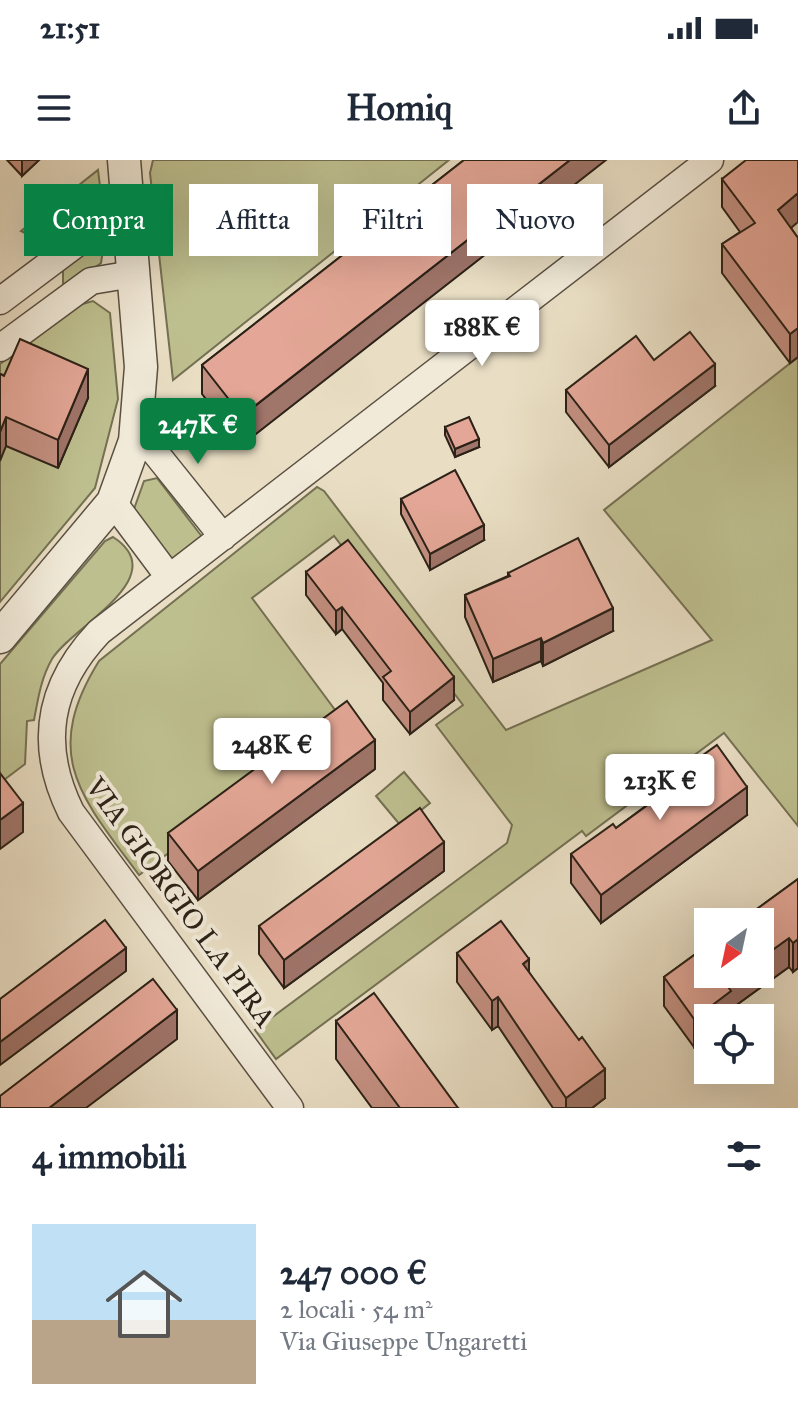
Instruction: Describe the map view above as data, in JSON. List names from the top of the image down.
{
  "streets": {
    "street": ["VIA GIORGIO LA PIRA"]
  },
  "north": "bottom left",
  "page": {
    "status": "21:51",
    "header": "Homiq",
    "chip": [
      "Compra",
      "Affitta",
      "Filtri",
      "Nuovo"
    ],
    "price": [
      "188K €",
      "247K €",
      "248K €",
      "213K €"
    ],
    "heading": "4 immobili",
    "list": [
      {
        "name": "247 000 €",
        "note": "2 locali · 54 m² · Via Giuseppe Ungaretti"
      }
    ]
  }
}
